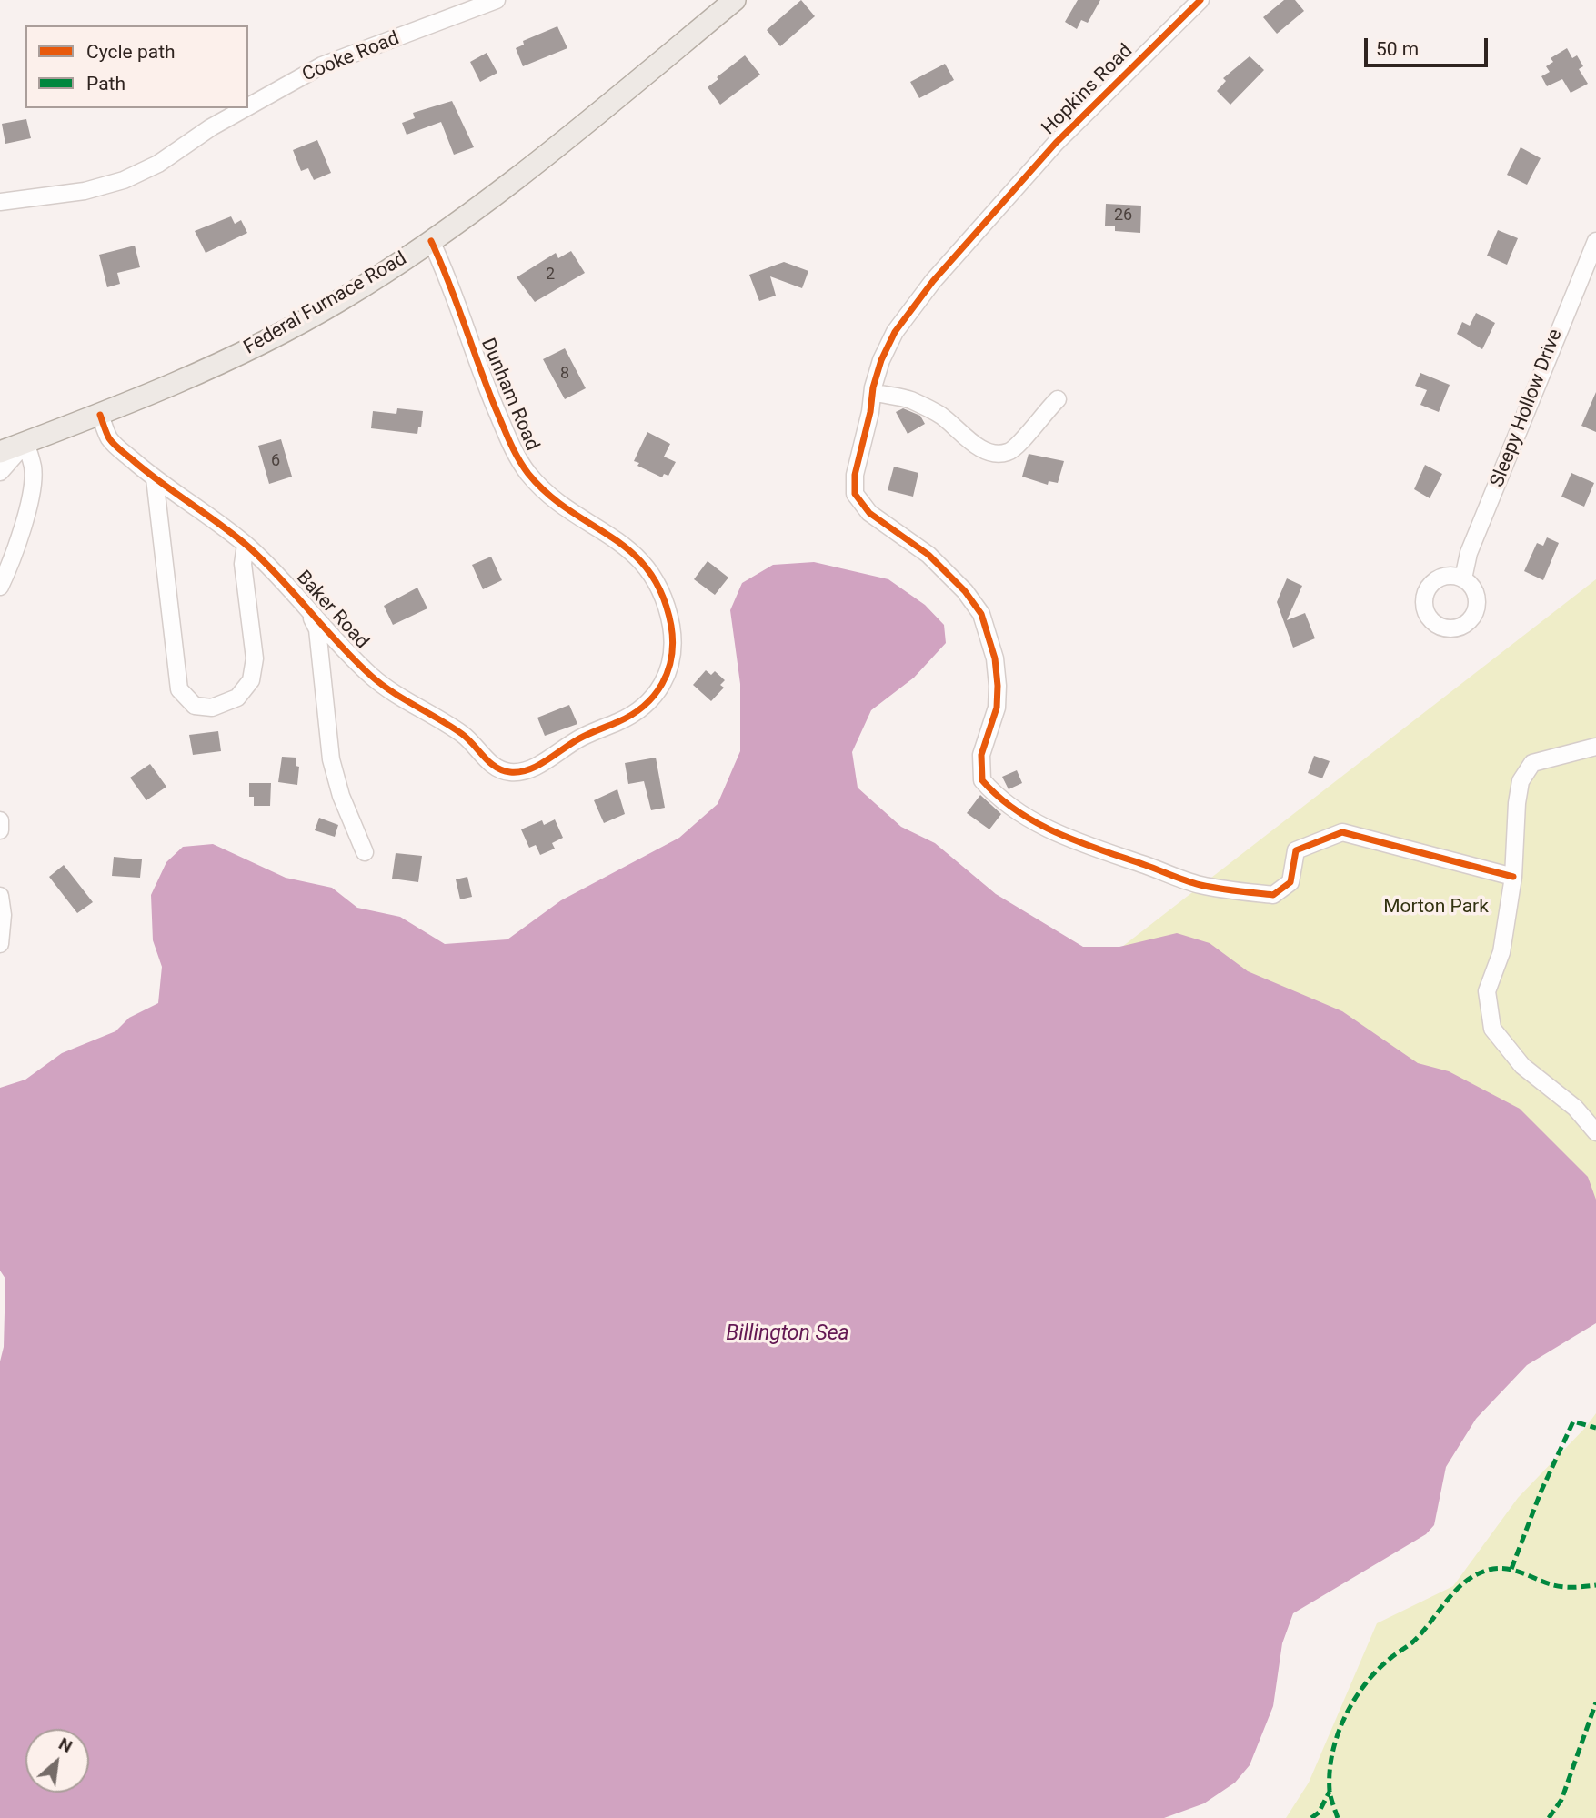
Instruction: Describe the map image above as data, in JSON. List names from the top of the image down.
{
  "streets": {
    "main road": ["Federal Furnace Road"],
    "street": [
      "Cooke Road",
      "Hopkins Road",
      "Dunham Road",
      "Sleepy Hollow Drive",
      "Baker Road"
    ]
  },
  "crossings": [
    ["Federal Furnace Road", "Dunham Road"],
    ["Federal Furnace Road", "Baker Road"],
    ["Dunham Road", "Baker Road"]
  ],
  "water": ["Billington Sea"],
  "parks": ["Morton Park"],
  "house_numbers": [
    "26",
    "2",
    "8",
    "6"
  ],
  "legend": ["Cycle path", "Path"],
  "scale_bar": "50 m",
  "north": "top right"
}
